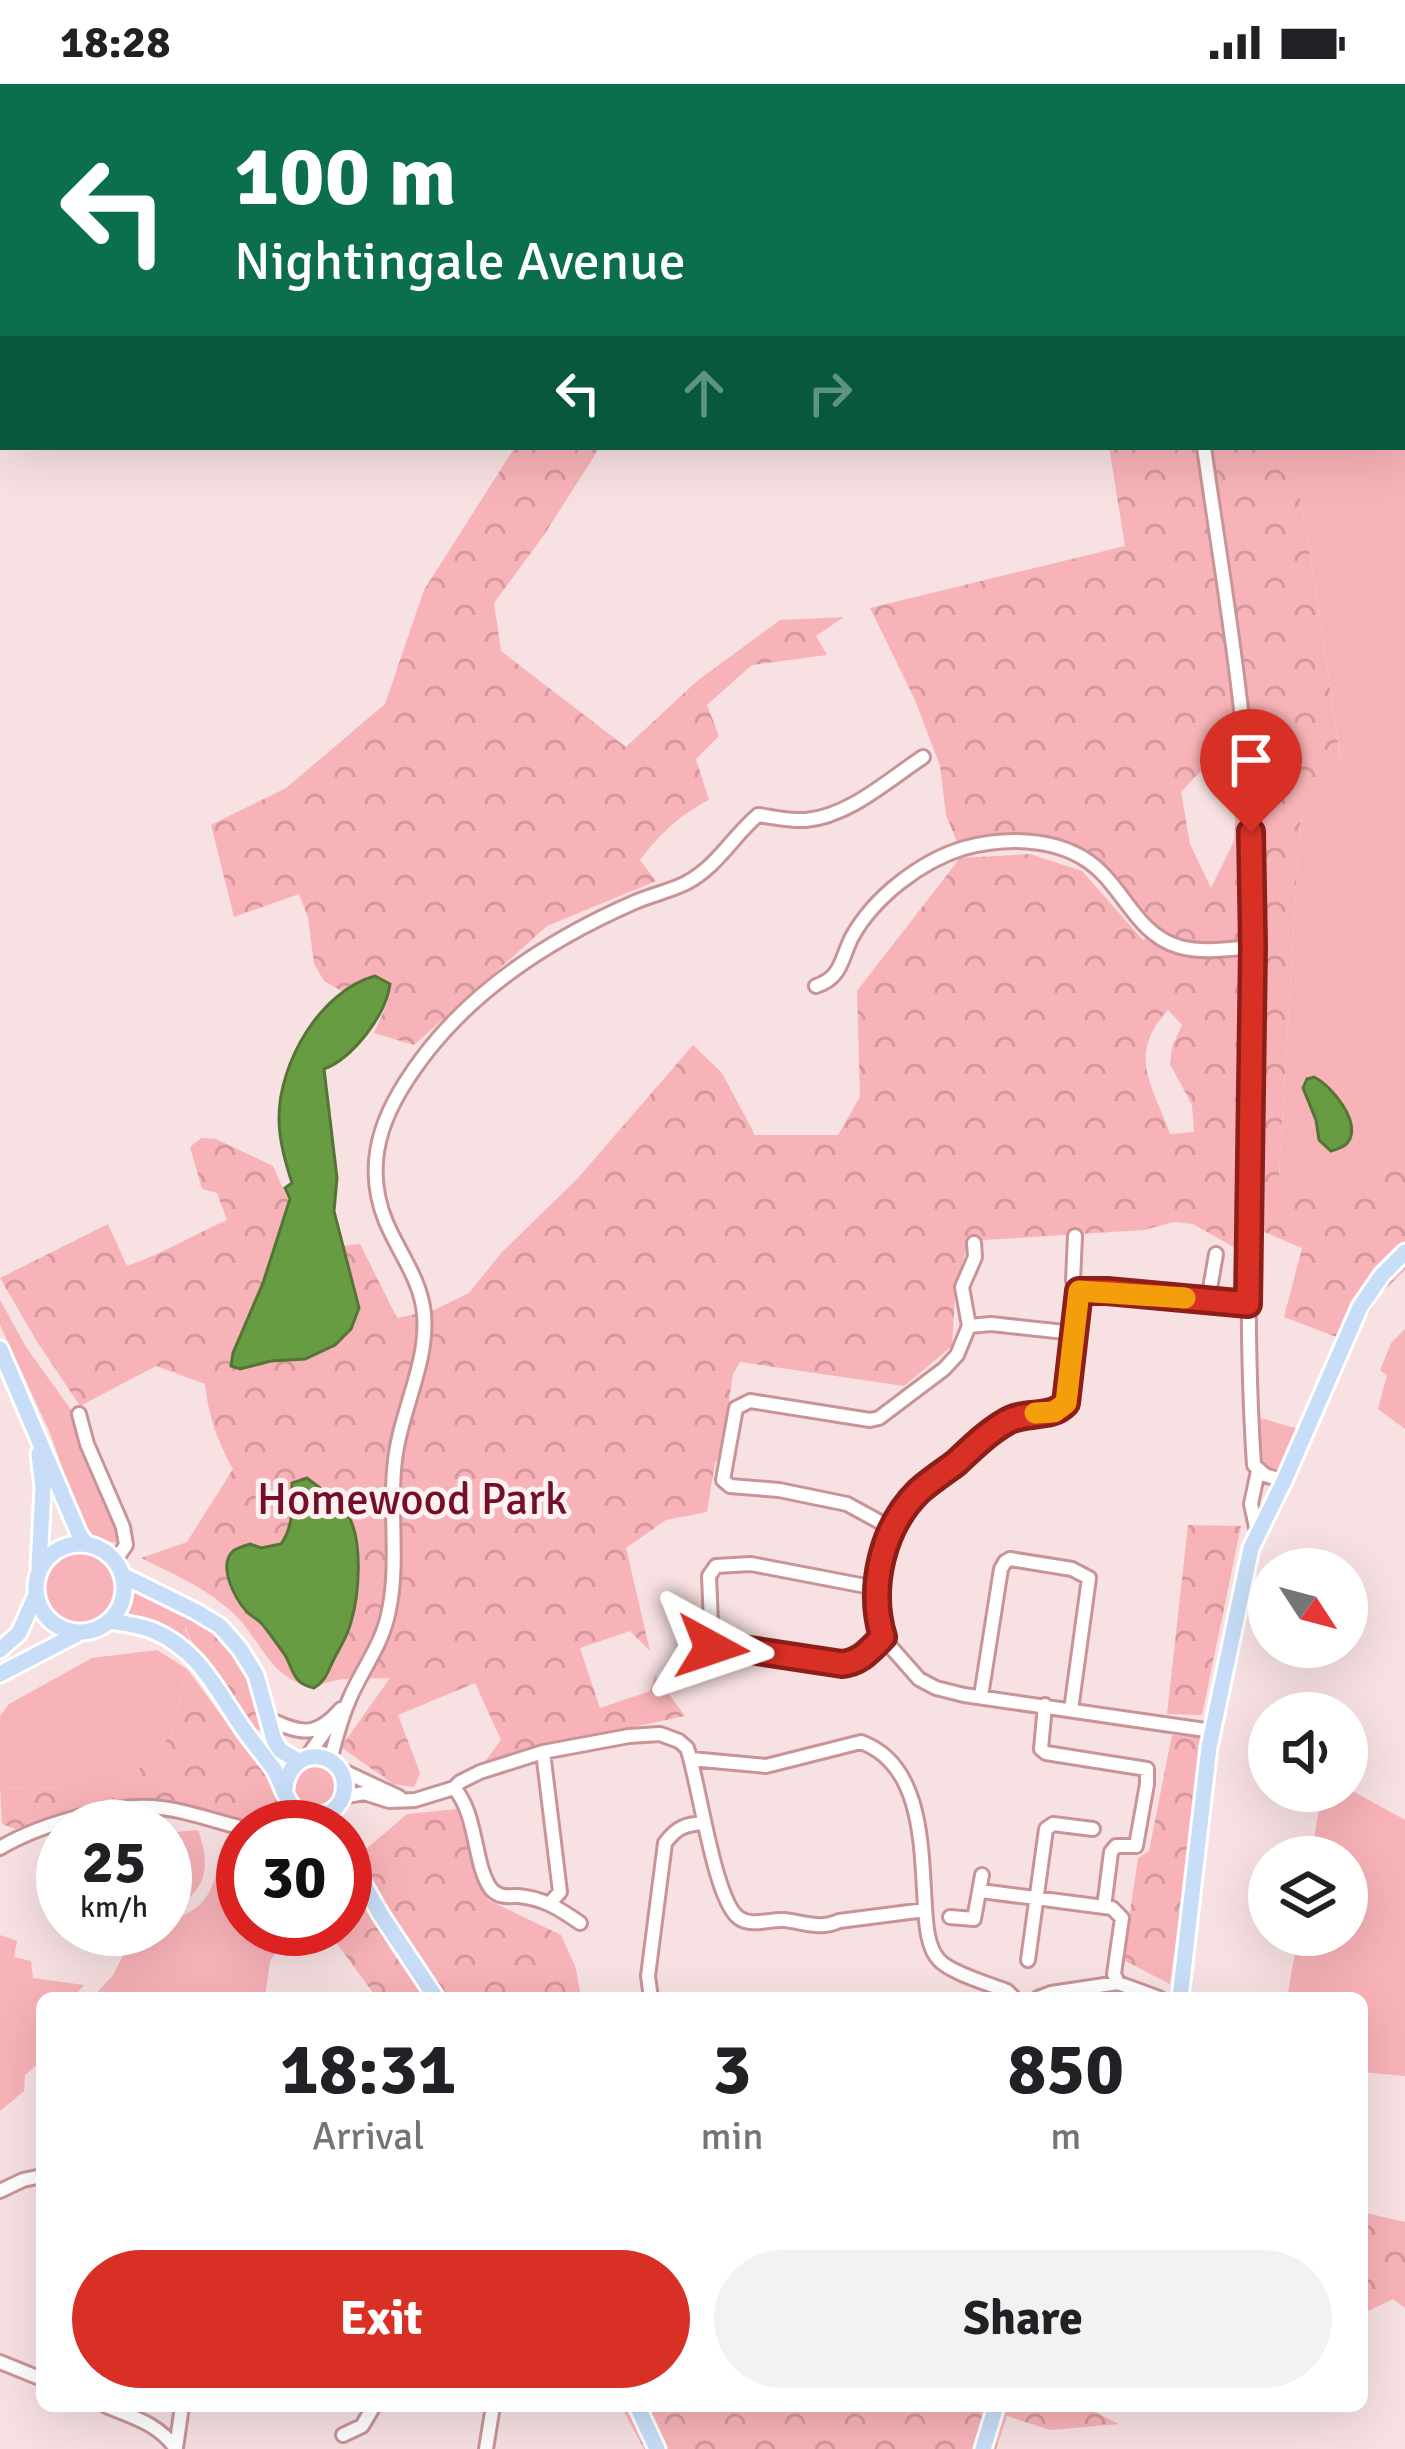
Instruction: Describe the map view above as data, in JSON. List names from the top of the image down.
{
  "parks": ["Homewood Park"],
  "north": "bottom right",
  "page": {
    "status": "18:28",
    "turn": ["100 m", "Nightingale Avenue"],
    "speed": "25 km/h",
    "limit": "30",
    "eta": [
      "18:31",
      "Arrival",
      "3",
      "min",
      "850",
      "m"
    ],
    "buttons": ["Exit", "Share"]
  }
}
